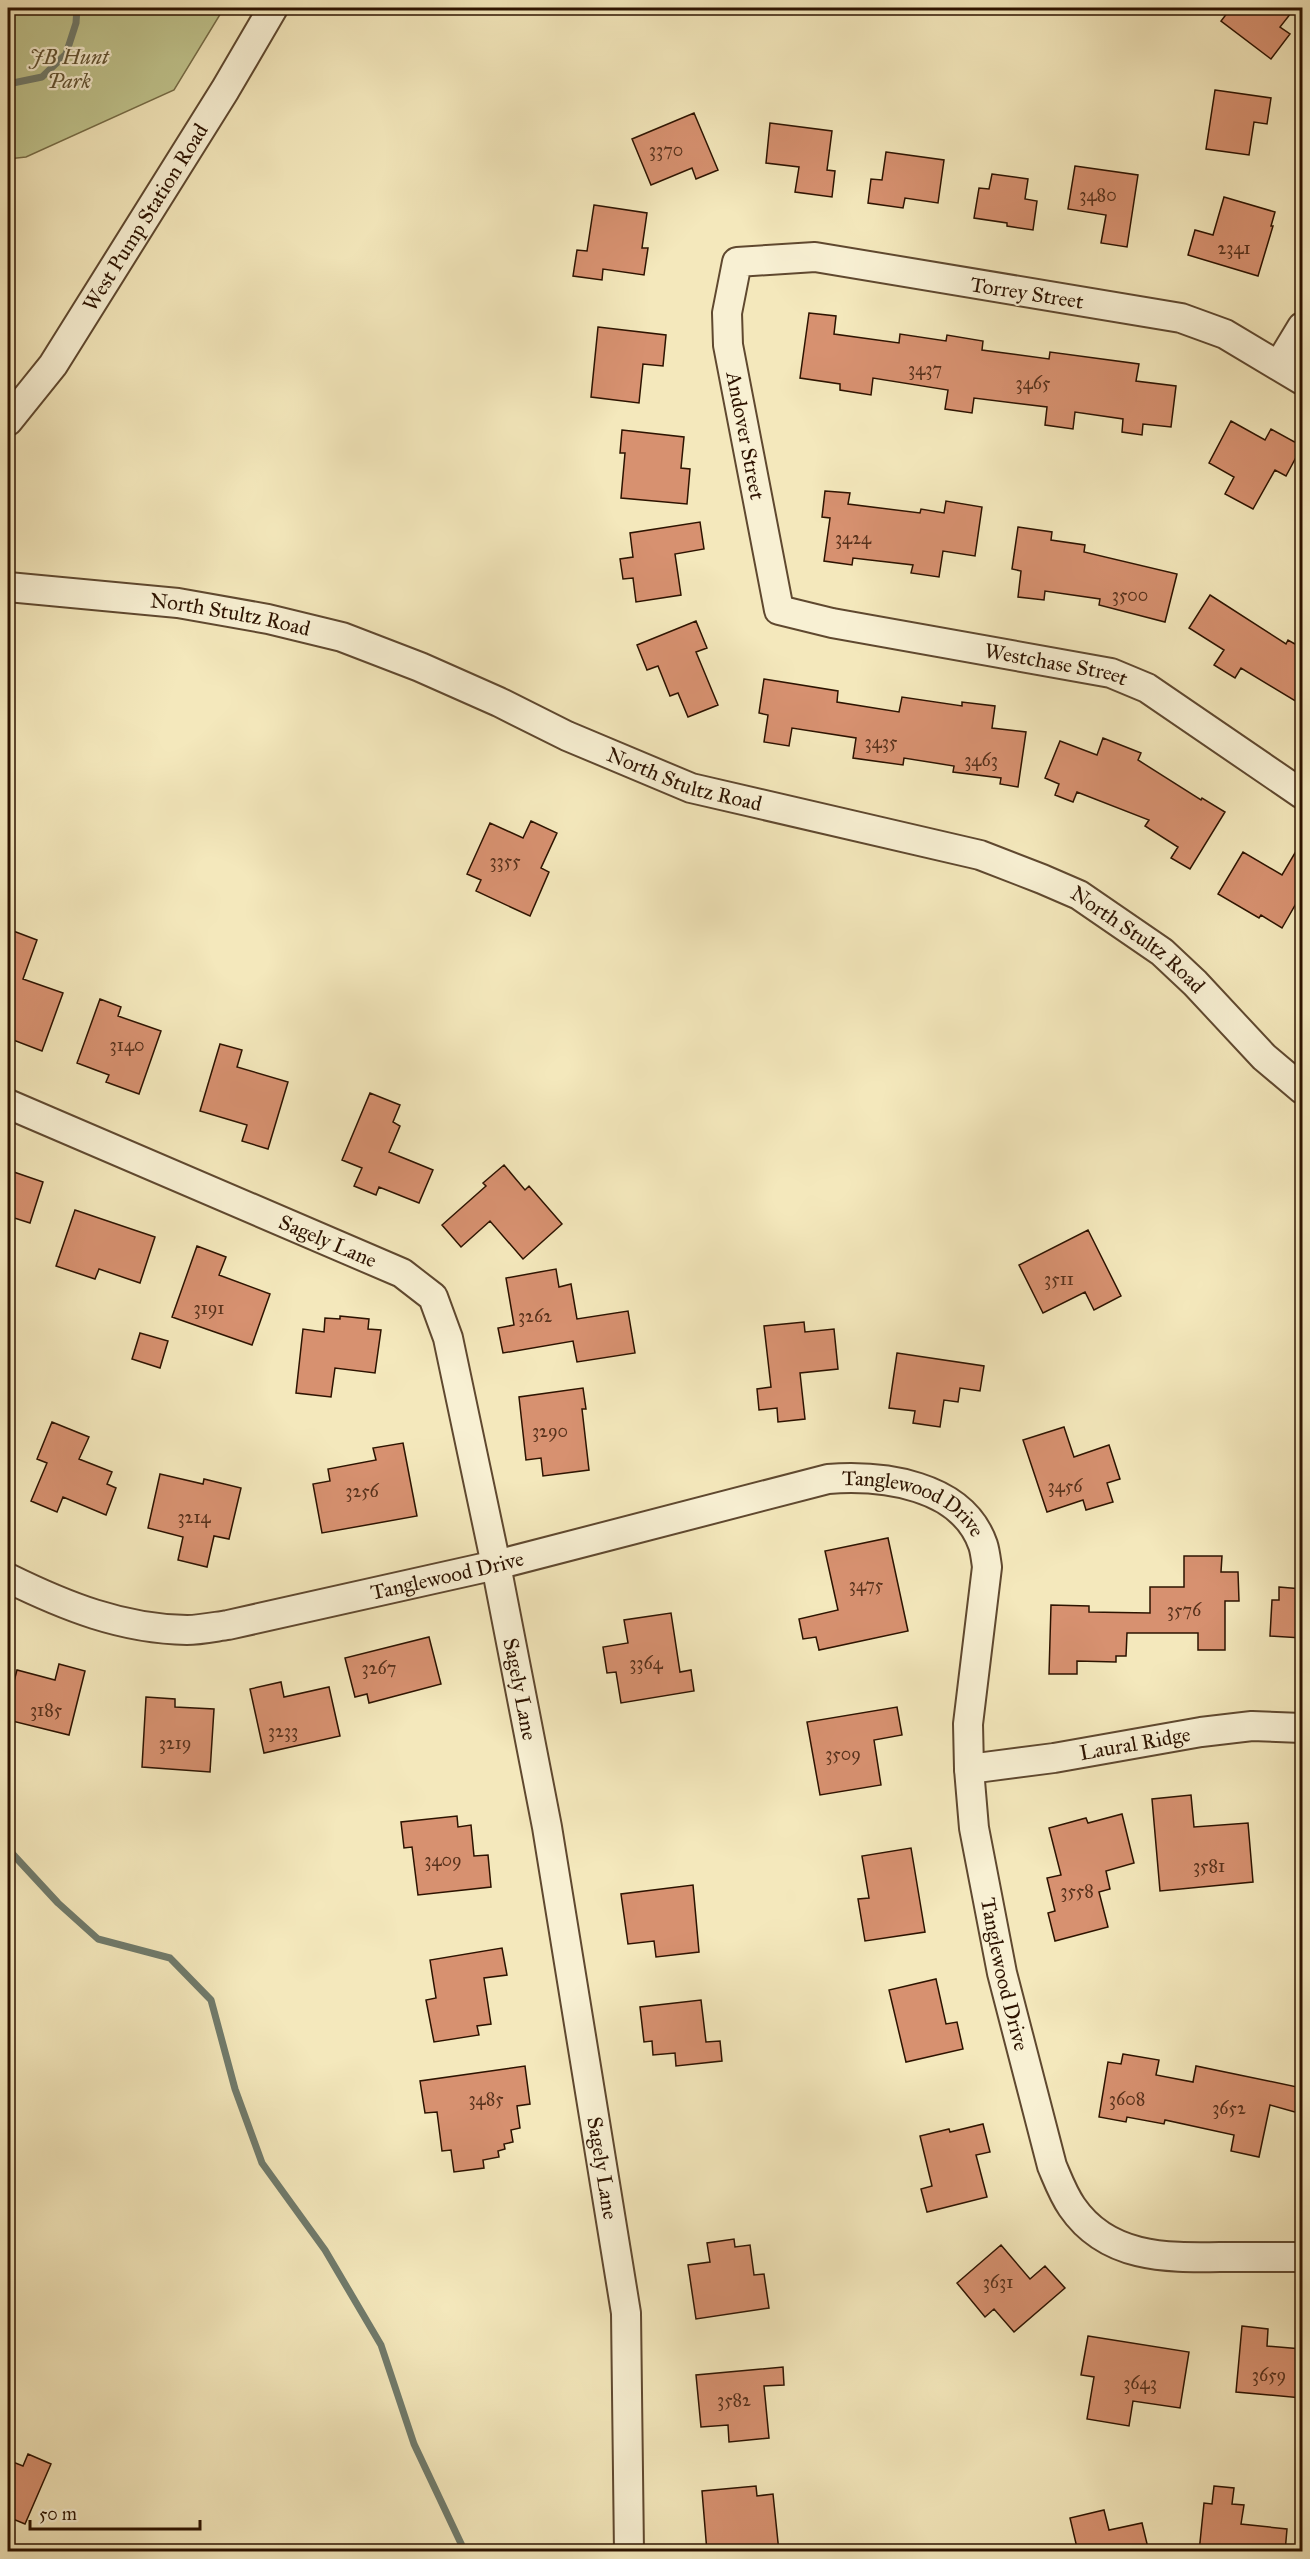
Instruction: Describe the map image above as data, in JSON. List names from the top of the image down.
{
  "streets": {
    "street": [
      "West Pump Station Road",
      "Torrey Street",
      "Andover Street",
      "North Stultz Road",
      "Westchase Street",
      "Sagely Lane",
      "Tanglewood Drive",
      "Laural Ridge"
    ]
  },
  "crossings": [
    ["Torrey Street", "Andover Street"],
    ["Andover Street", "Westchase Street"],
    ["Sagely Lane", "Tanglewood Drive"],
    ["Tanglewood Drive", "Laural Ridge"]
  ],
  "parks": ["JB Hunt Park"],
  "house_numbers": [
    "3370",
    "3480",
    "2341",
    "3437",
    "3465",
    "3424",
    "3500",
    "3435",
    "3463",
    "3355",
    "3140",
    "3511",
    "3191",
    "3262",
    "3290",
    "3456",
    "3256",
    "3214",
    "3475",
    "3576",
    "3364",
    "3267",
    "3185",
    "3233",
    "3219",
    "3509",
    "3409",
    "3581",
    "3558",
    "3485",
    "3608",
    "3652",
    "3631",
    "3659",
    "3643",
    "3582"
  ],
  "scale_bar": "50 m"
}
